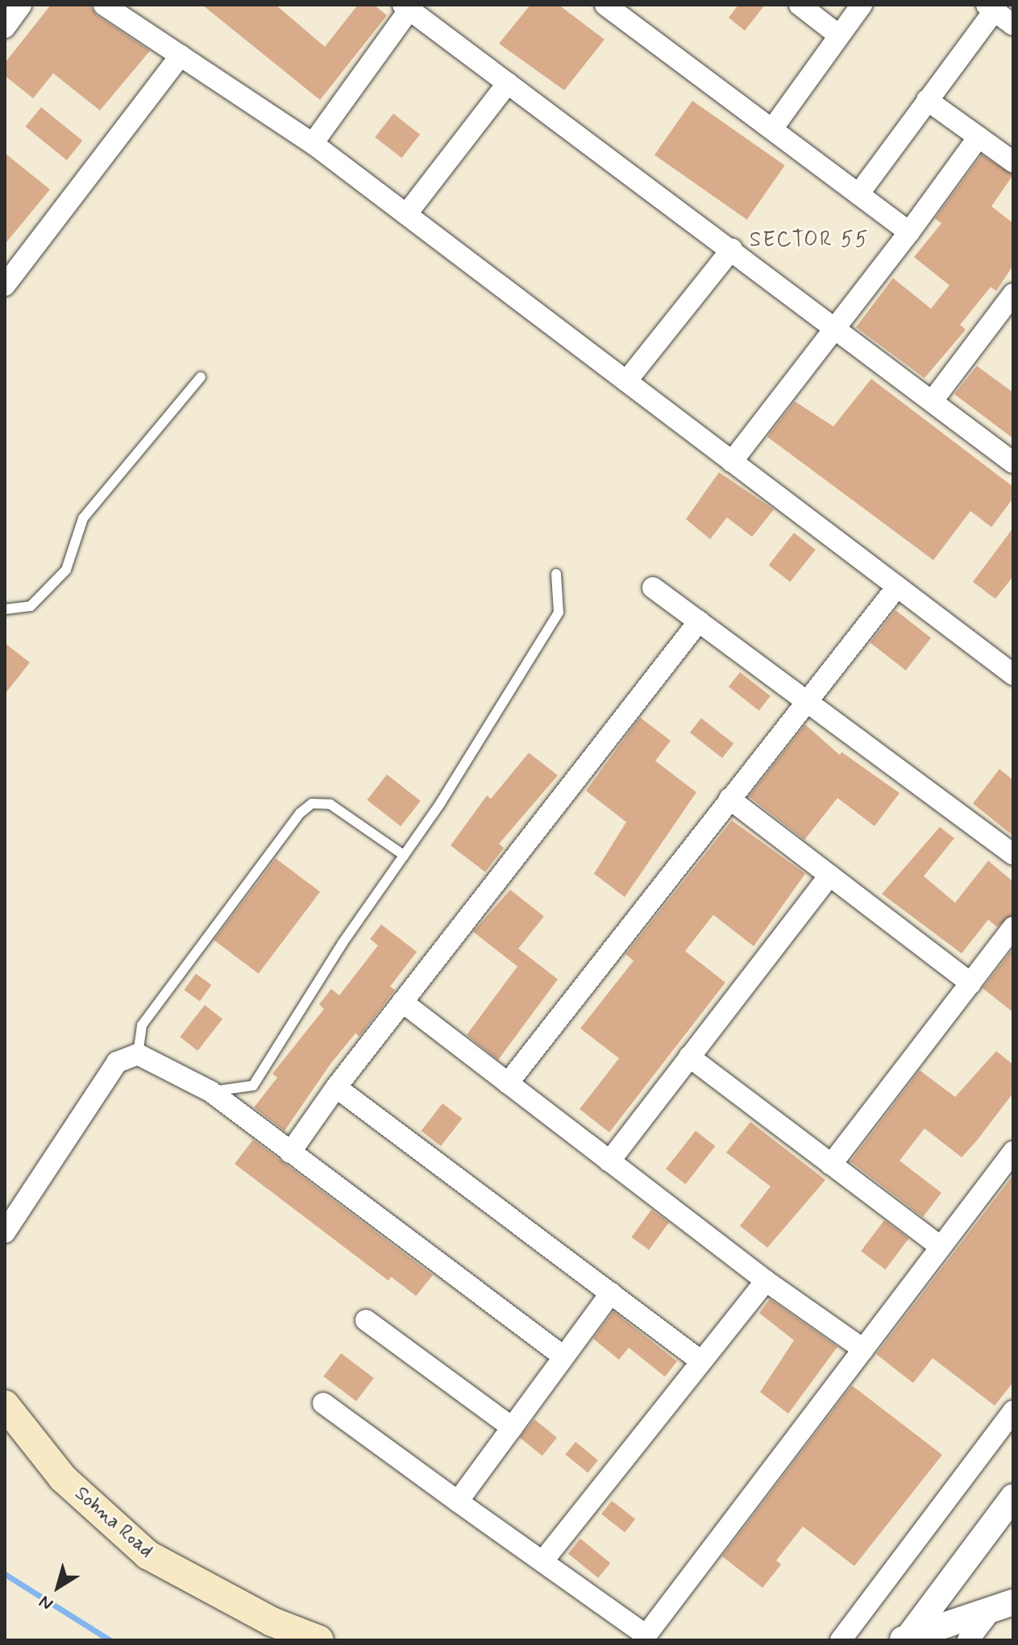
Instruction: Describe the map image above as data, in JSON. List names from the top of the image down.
{
  "streets": {
    "main road": ["Sohna Road"]
  },
  "districts": ["SECTOR 55"],
  "north": "bottom left"
}
